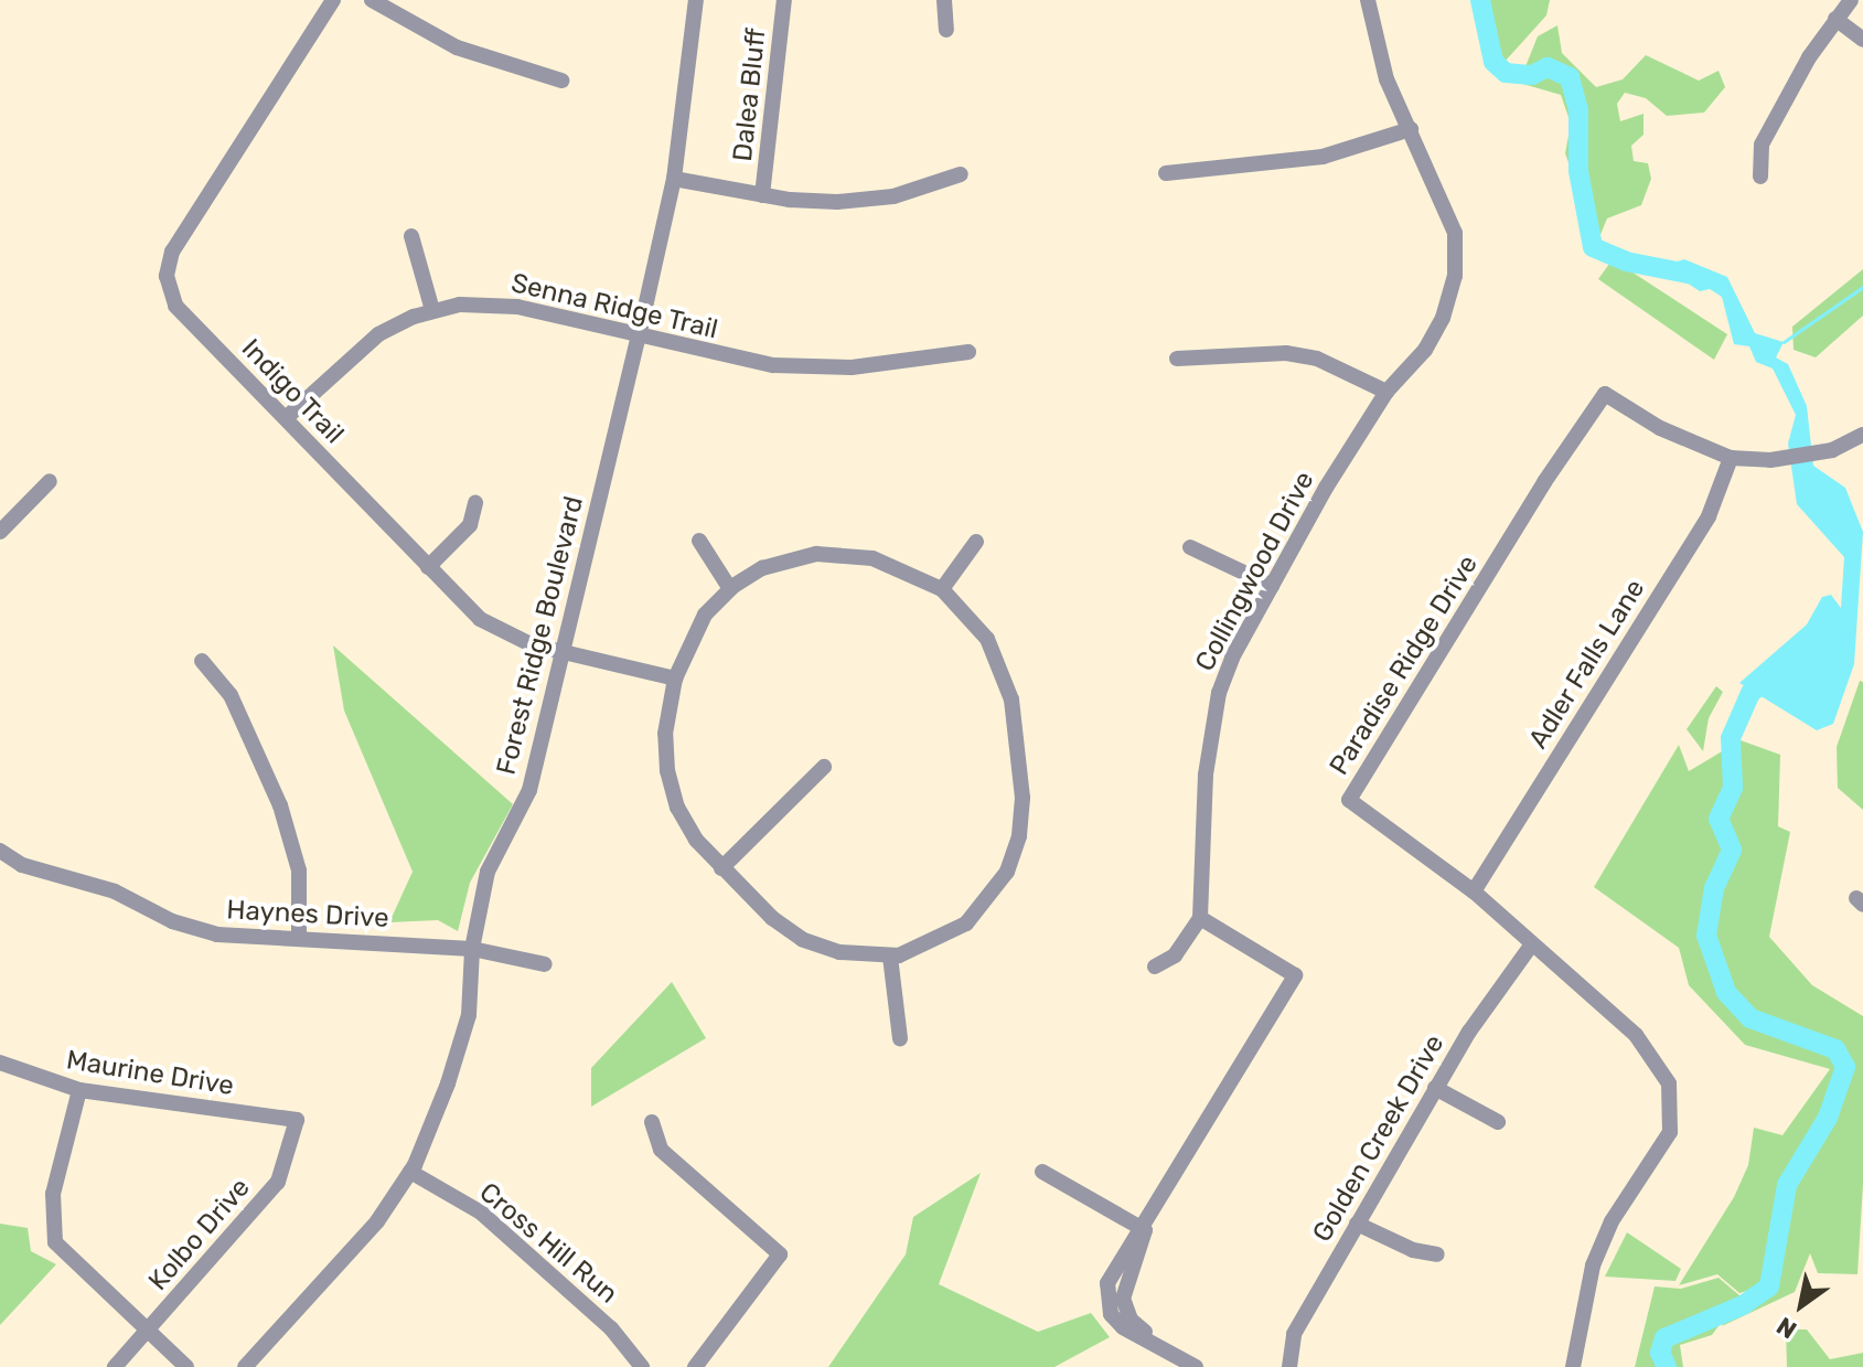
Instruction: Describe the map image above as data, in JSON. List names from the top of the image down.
{
  "streets": {
    "street": [
      "Dalea Bluff",
      "Senna Ridge Trail",
      "Indigo Trail",
      "Collingwood Drive",
      "Forest Ridge Boulevard",
      "Adler Falls Lane",
      "Paradise Ridge Drive",
      "Haynes Drive",
      "Maurine Drive",
      "Golden Creek Drive",
      "Kolbo Drive",
      "Cross Hill Run"
    ]
  },
  "crossings": [
    ["Senna Ridge Trail", "Indigo Trail"],
    ["Senna Ridge Trail", "Forest Ridge Boulevard"],
    ["Indigo Trail", "Forest Ridge Boulevard"],
    ["Forest Ridge Boulevard", "Haynes Drive"],
    ["Forest Ridge Boulevard", "Cross Hill Run"],
    ["Adler Falls Lane", "Paradise Ridge Drive"],
    ["Paradise Ridge Drive", "Golden Creek Drive"],
    ["Maurine Drive", "Kolbo Drive"]
  ],
  "north": "bottom left"
}
